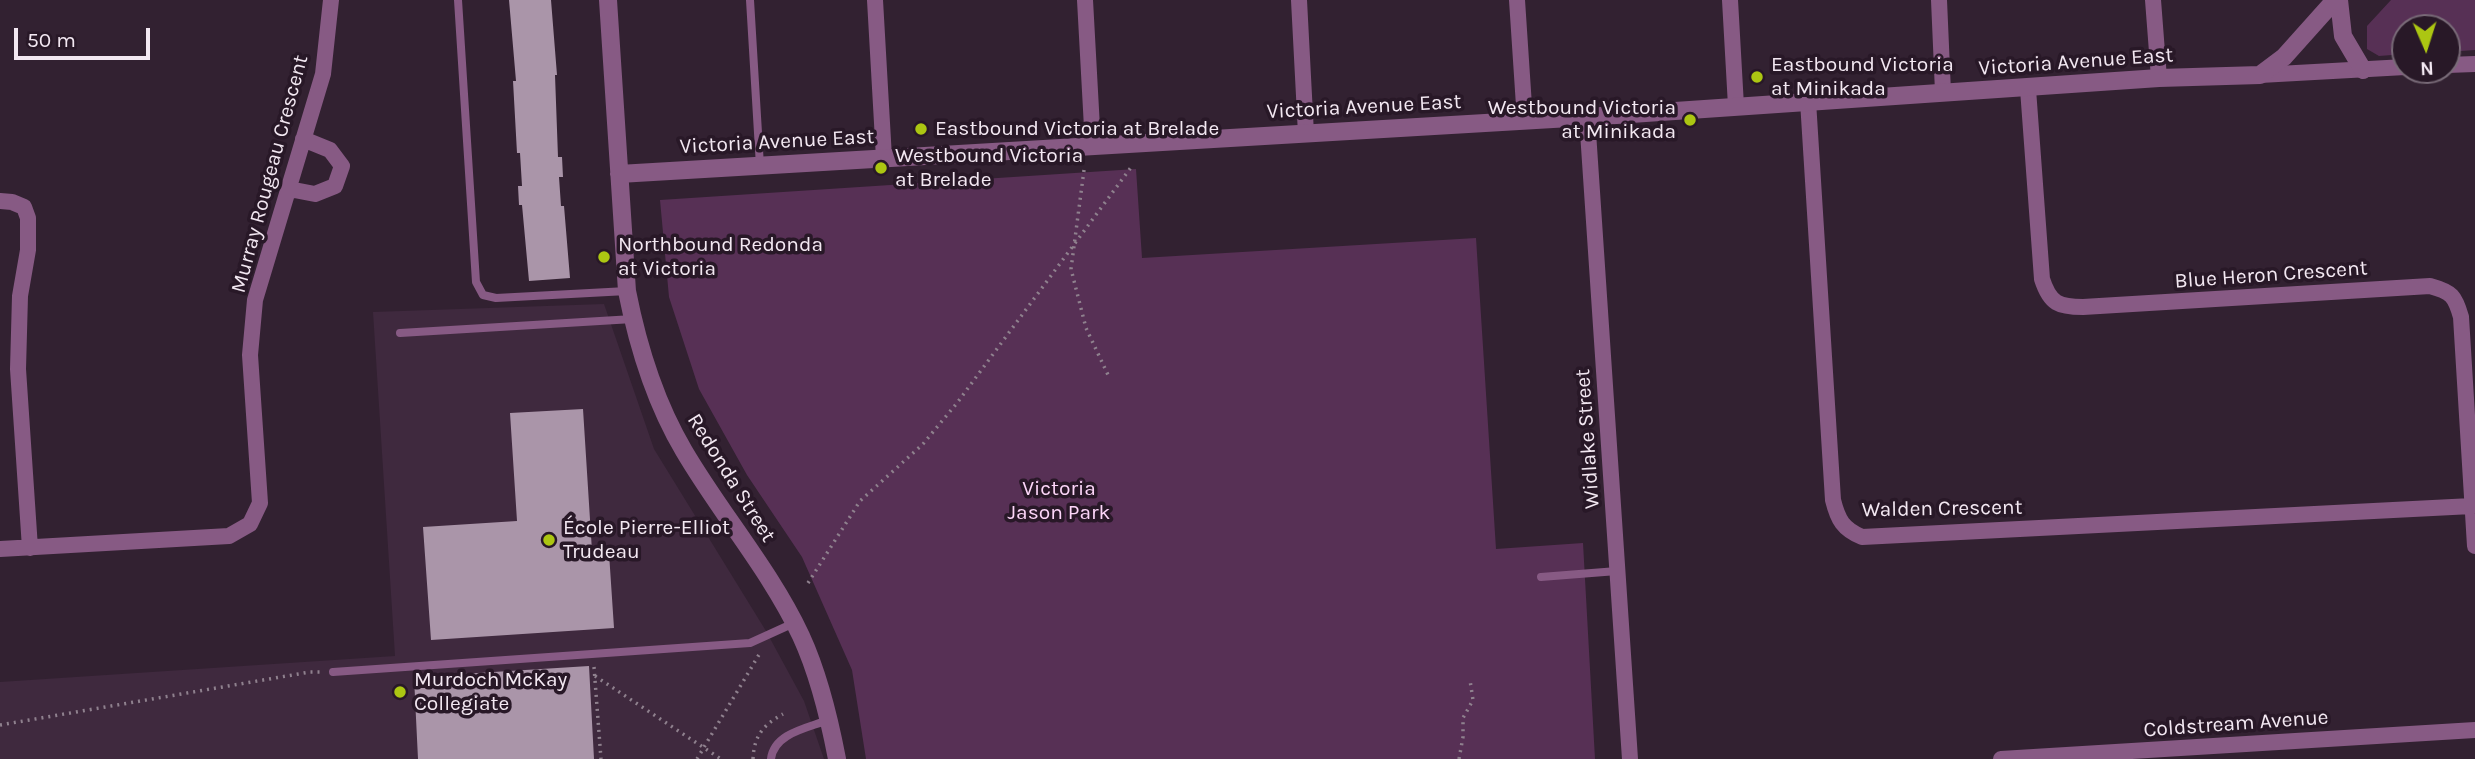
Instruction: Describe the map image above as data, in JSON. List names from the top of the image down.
{
  "streets": {
    "street": [
      "Victoria Avenue East",
      "Murray Rougeau Crescent",
      "Blue Heron Crescent",
      "Widlake Street",
      "Redonda Street",
      "Walden Crescent",
      "Coldstream Avenue"
    ]
  },
  "crossings": [
    ["Victoria Avenue East", "Blue Heron Crescent"],
    ["Victoria Avenue East", "Widlake Street"],
    ["Victoria Avenue East", "Redonda Street"],
    ["Victoria Avenue East", "Walden Crescent"],
    ["Blue Heron Crescent", "Walden Crescent"]
  ],
  "parks": ["Victoria Jason Park"],
  "places": [
    "Eastbound Victoria at Minikada",
    "Westbound Victoria at Minikada",
    "Eastbound Victoria at Brelade",
    "Westbound Victoria at Brelade",
    "Northbound Redonda at Victoria",
    "École Pierre-Elliot Trudeau",
    "Murdoch McKay Collegiate"
  ],
  "scale_bar": "50 m",
  "north": "bottom"
}
